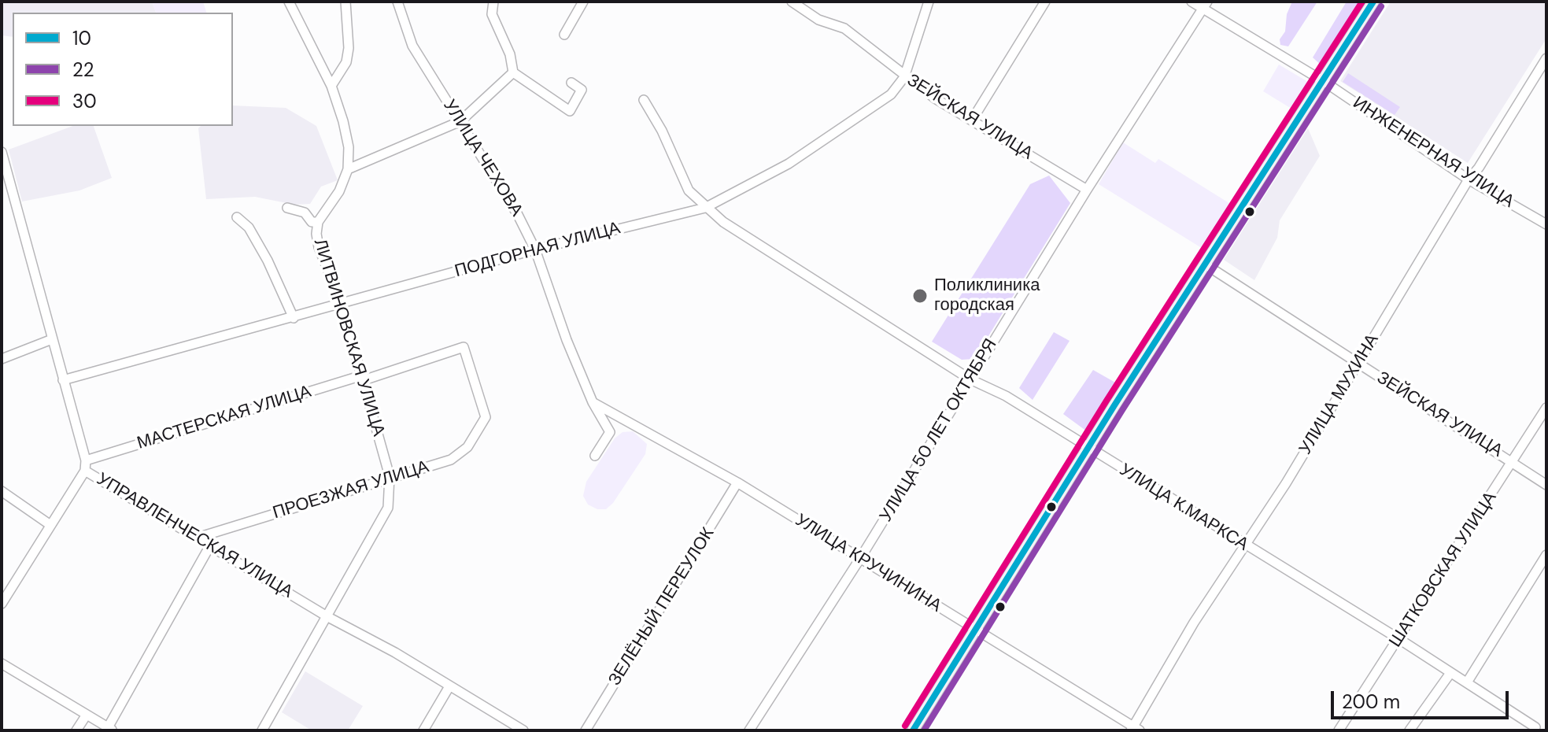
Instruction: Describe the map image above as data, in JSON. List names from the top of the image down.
{
  "streets": {
    "street": [
      "ЗЕЙСКАЯ УЛИЦА",
      "ИНЖЕНЕРНАЯ УЛИЦА",
      "УЛИЦА ЧЕХОВА",
      "ПОДГОРНАЯ УЛИЦА",
      "ЛИТВИНОВСКАЯ УЛИЦА",
      "УЛИЦА МУХИНА",
      "МАСТЕРСКАЯ УЛИЦА",
      "УЛИЦА 50 ЛЕТ ОКТЯБРЯ",
      "ПРОЕЗЖАЯ УЛИЦА",
      "УЛИЦА К.МАРКСА",
      "УПРАВЛЕНЧЕСКАЯ УЛИЦА",
      "УЛИЦА КРУЧИНИНА",
      "ШАТКОВСКАЯ УЛИЦА",
      "ЗЕЛЁНЫЙ ПЕРЕУЛОК"
    ]
  },
  "crossings": [
    ["ЗЕЙСКАЯ УЛИЦА", "ПОДГОРНАЯ УЛИЦА"],
    ["ЗЕЙСКАЯ УЛИЦА", "УЛИЦА МУХИНА"],
    ["ЗЕЙСКАЯ УЛИЦА", "УЛИЦА 50 ЛЕТ ОКТЯБРЯ"],
    ["ЗЕЙСКАЯ УЛИЦА", "ШАТКОВСКАЯ УЛИЦА"],
    ["ИНЖЕНЕРНАЯ УЛИЦА", "УЛИЦА МУХИНА"],
    ["ИНЖЕНЕРНАЯ УЛИЦА", "УЛИЦА 50 ЛЕТ ОКТЯБРЯ"],
    ["УЛИЦА ЧЕХОВА", "ПОДГОРНАЯ УЛИЦА"],
    ["УЛИЦА ЧЕХОВА", "УЛИЦА КРУЧИНИНА"],
    ["ПОДГОРНАЯ УЛИЦА", "ЛИТВИНОВСКАЯ УЛИЦА"],
    ["ПОДГОРНАЯ УЛИЦА", "УЛИЦА К.МАРКСА"],
    ["ПОДГОРНАЯ УЛИЦА", "УПРАВЛЕНЧЕСКАЯ УЛИЦА"],
    ["ЛИТВИНОВСКАЯ УЛИЦА", "МАСТЕРСКАЯ УЛИЦА"],
    ["ЛИТВИНОВСКАЯ УЛИЦА", "ПРОЕЗЖАЯ УЛИЦА"],
    ["ЛИТВИНОВСКАЯ УЛИЦА", "УПРАВЛЕНЧЕСКАЯ УЛИЦА"],
    ["УЛИЦА МУХИНА", "УЛИЦА К.МАРКСА"],
    ["УЛИЦА МУХИНА", "УЛИЦА КРУЧИНИНА"],
    ["МАСТЕРСКАЯ УЛИЦА", "ПРОЕЗЖАЯ УЛИЦА"],
    ["МАСТЕРСКАЯ УЛИЦА", "УПРАВЛЕНЧЕСКАЯ УЛИЦА"],
    ["УЛИЦА 50 ЛЕТ ОКТЯБРЯ", "УЛИЦА К.МАРКСА"],
    ["УЛИЦА 50 ЛЕТ ОКТЯБРЯ", "УЛИЦА КРУЧИНИНА"],
    ["ПРОЕЗЖАЯ УЛИЦА", "УПРАВЛЕНЧЕСКАЯ УЛИЦА"],
    ["УЛИЦА К.МАРКСА", "ШАТКОВСКАЯ УЛИЦА"],
    ["УЛИЦА КРУЧИНИНА", "ЗЕЛЁНЫЙ ПЕРЕУЛОК"]
  ],
  "places": ["Поликлиника городская"],
  "lines": ["transit line 10", "transit line 30", "transit line 22"],
  "legend": ["10", "22", "30"],
  "scale_bar": "200 m"
}
